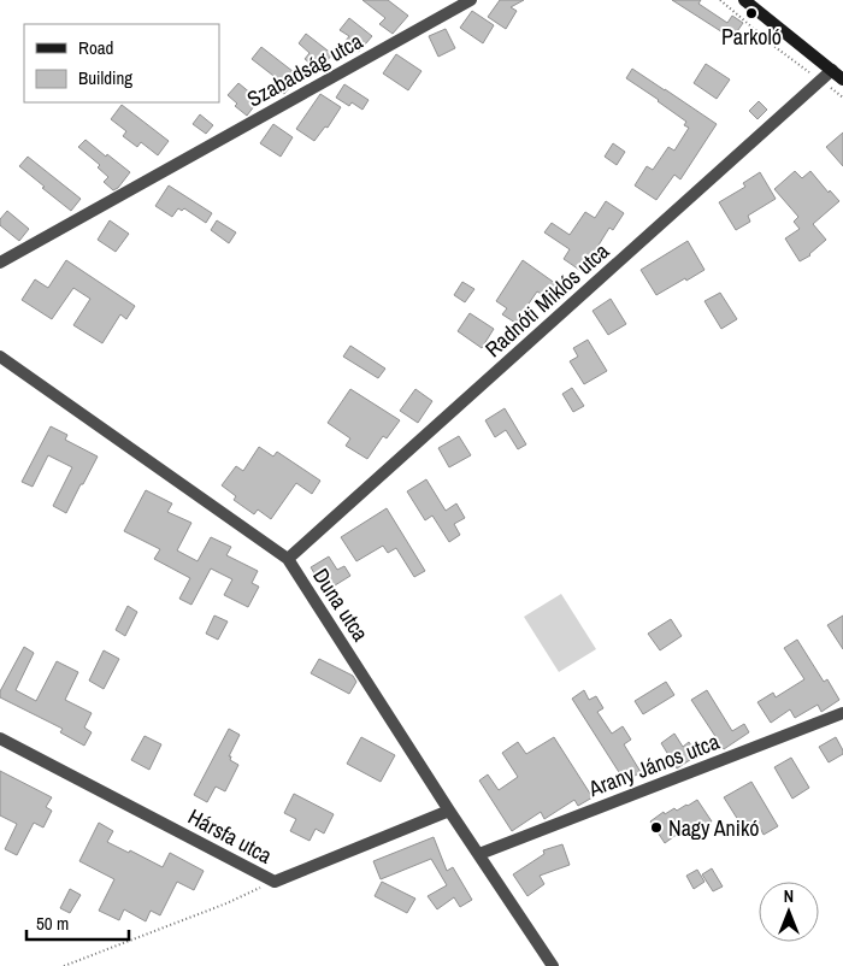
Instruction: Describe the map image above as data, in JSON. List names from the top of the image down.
{
  "streets": {
    "street": [
      "Szabadság utca",
      "Radnóti Miklós utca",
      "Duna utca",
      "Arany János utca",
      "Hársfa utca"
    ]
  },
  "crossings": [
    ["Radnóti Miklós utca", "Duna utca"],
    ["Duna utca", "Arany János utca"],
    ["Duna utca", "Hársfa utca"]
  ],
  "places": ["Parkoló", "Nagy Anikó"],
  "legend": ["Road", "Building"],
  "scale_bar": "50 m",
  "north": "top"
}
